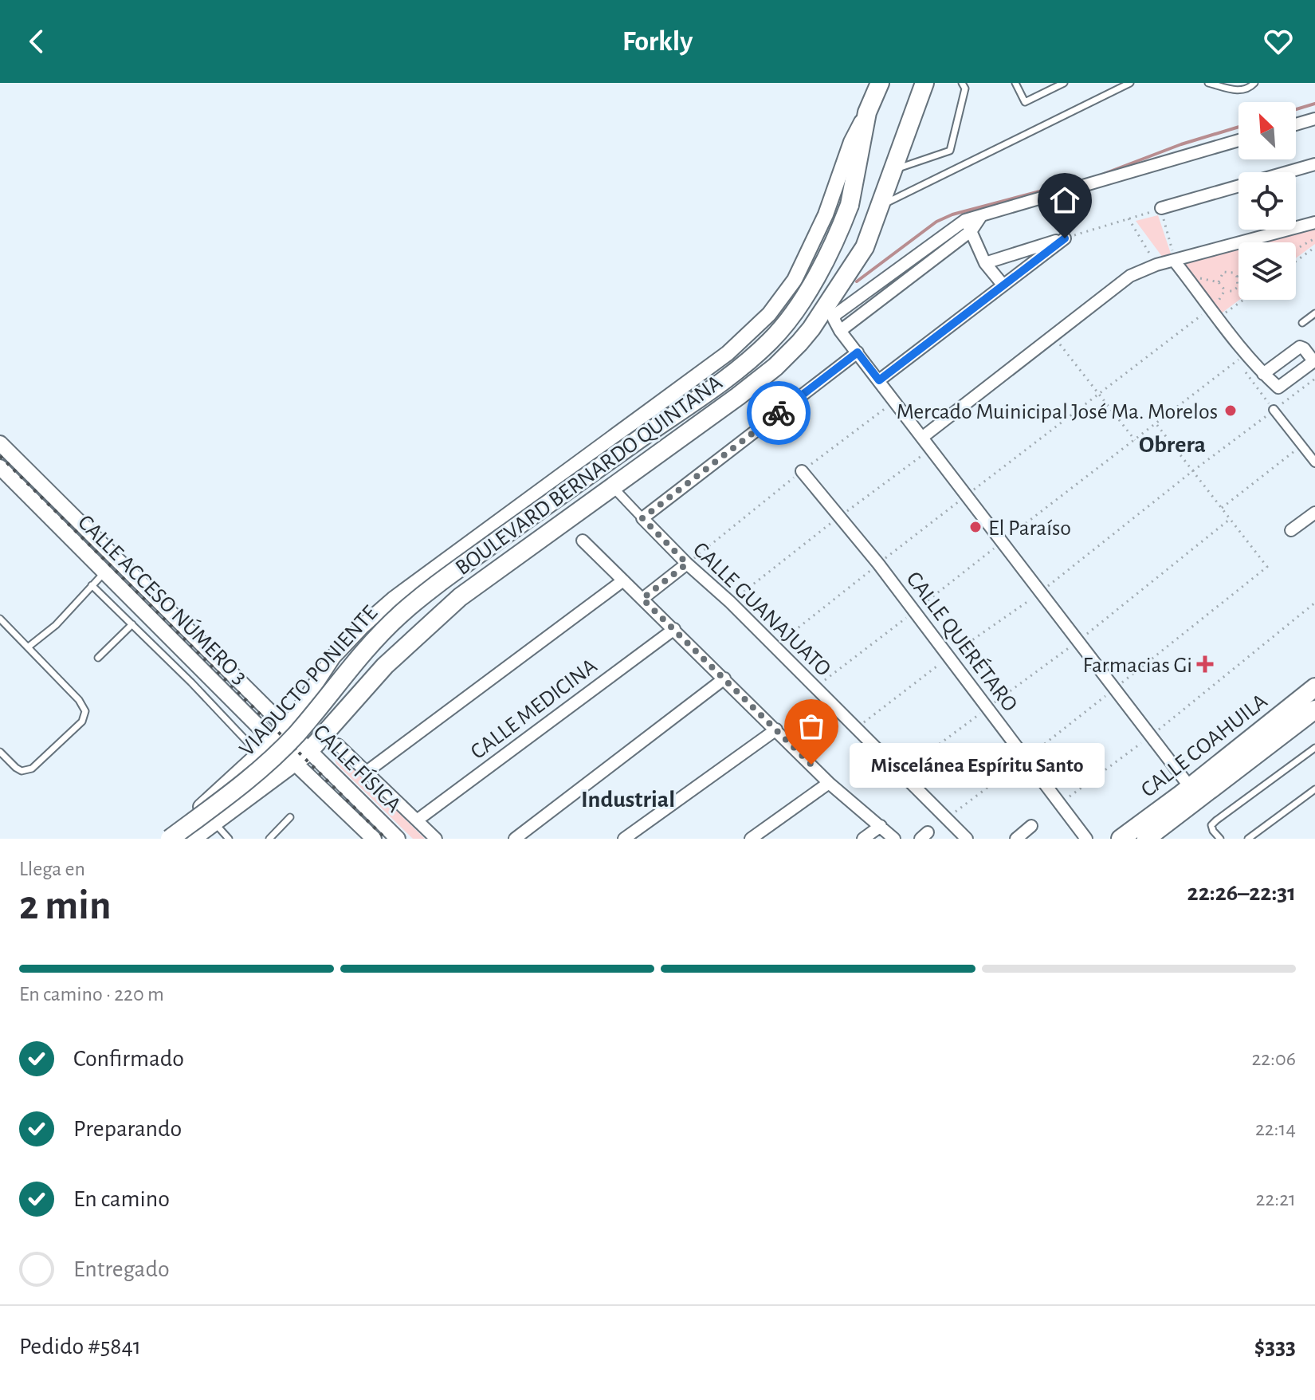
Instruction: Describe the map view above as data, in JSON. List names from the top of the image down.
{
  "streets": {
    "main road": ["BOULEVARD BERNARDO QUINTANA", "VIADUCTO PONIENTE", "CALLE COAHUILA"],
    "street": [
      "CALLE ACCESO NÚMERO 3",
      "CALLE GUANAJUATO",
      "CALLE QUERÉTARO",
      "CALLE MEDICINA",
      "CALLE FÍSICA"
    ]
  },
  "crossings": [
    ["BOULEVARD BERNARDO QUINTANA", "CALLE ACCESO NÚMERO 3"],
    ["BOULEVARD BERNARDO QUINTANA", "CALLE GUANAJUATO"],
    ["BOULEVARD BERNARDO QUINTANA", "VIADUCTO PONIENTE"],
    ["BOULEVARD BERNARDO QUINTANA", "CALLE FÍSICA"],
    ["CALLE ACCESO NÚMERO 3", "CALLE FÍSICA"],
    ["CALLE MEDICINA", "CALLE FÍSICA"]
  ],
  "districts": ["Obrera", "Industrial"],
  "places": {
    "other": ["Mercado Muinicipal José Ma. Morelos", "El Paraíso", "Miscelánea Espíritu Santo"],
    "health": ["Farmacias Gi"]
  },
  "north": "top left",
  "page": {
    "header": "Forkly",
    "bubble": "Miscelánea Espíritu Santo",
    "heading": ["2 min", "Llega en", "22:26–22:31"],
    "panel": ["Pedido #5841", "$333"],
    "bar": "En camino · 220 m",
    "list": [
      ["Confirmado", "22:06"],
      ["Preparando", "22:14"],
      ["En camino", "22:21"],
      "Entregado"
    ]
  }
}
